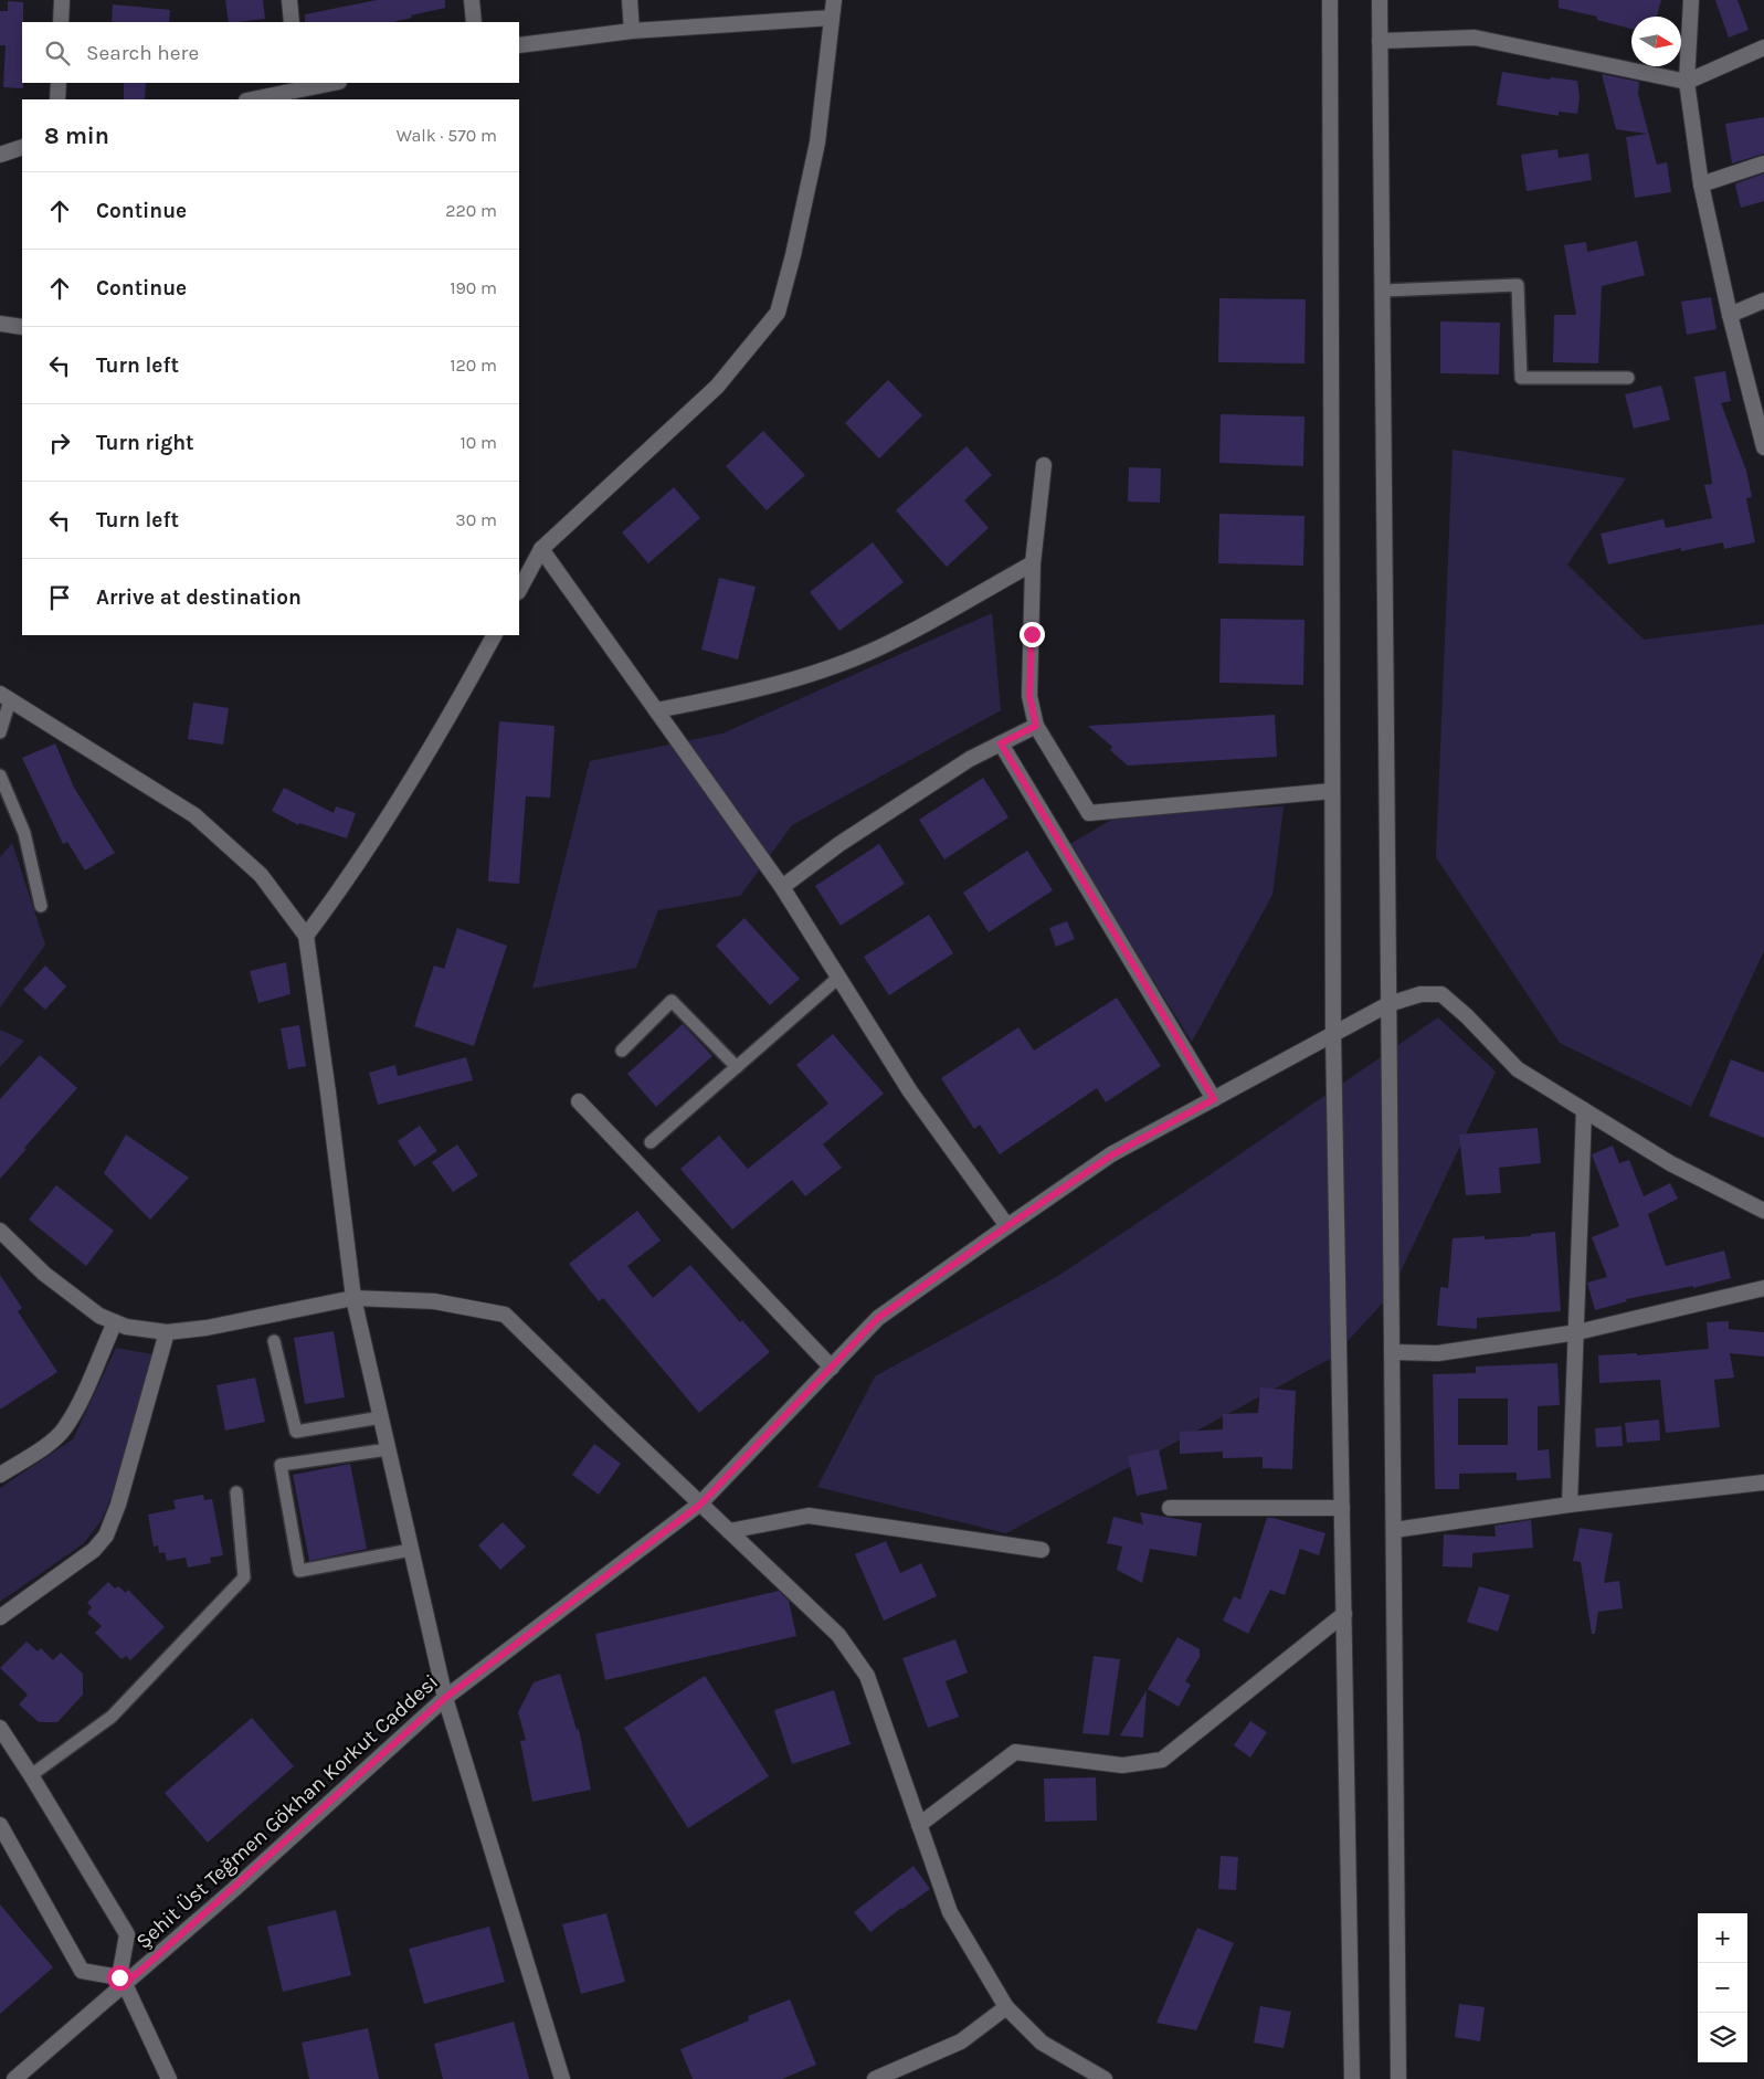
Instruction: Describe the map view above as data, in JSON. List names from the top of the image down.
{
  "streets": {
    "street": ["Şehit Üst Teğmen Gökhan Korkut Caddesi"]
  },
  "north": "right",
  "page": {
    "search": "Search here",
    "heading": ["8 min", "Walk · 570 m"],
    "list": [
      ["Continue", "220 m"],
      ["Continue", "190 m"],
      ["Turn left", "120 m"],
      ["Turn right", "10 m"],
      ["Turn left", "30 m"],
      "Arrive at destination"
    ],
    "map_buttons": ["+", "−"]
  }
}
